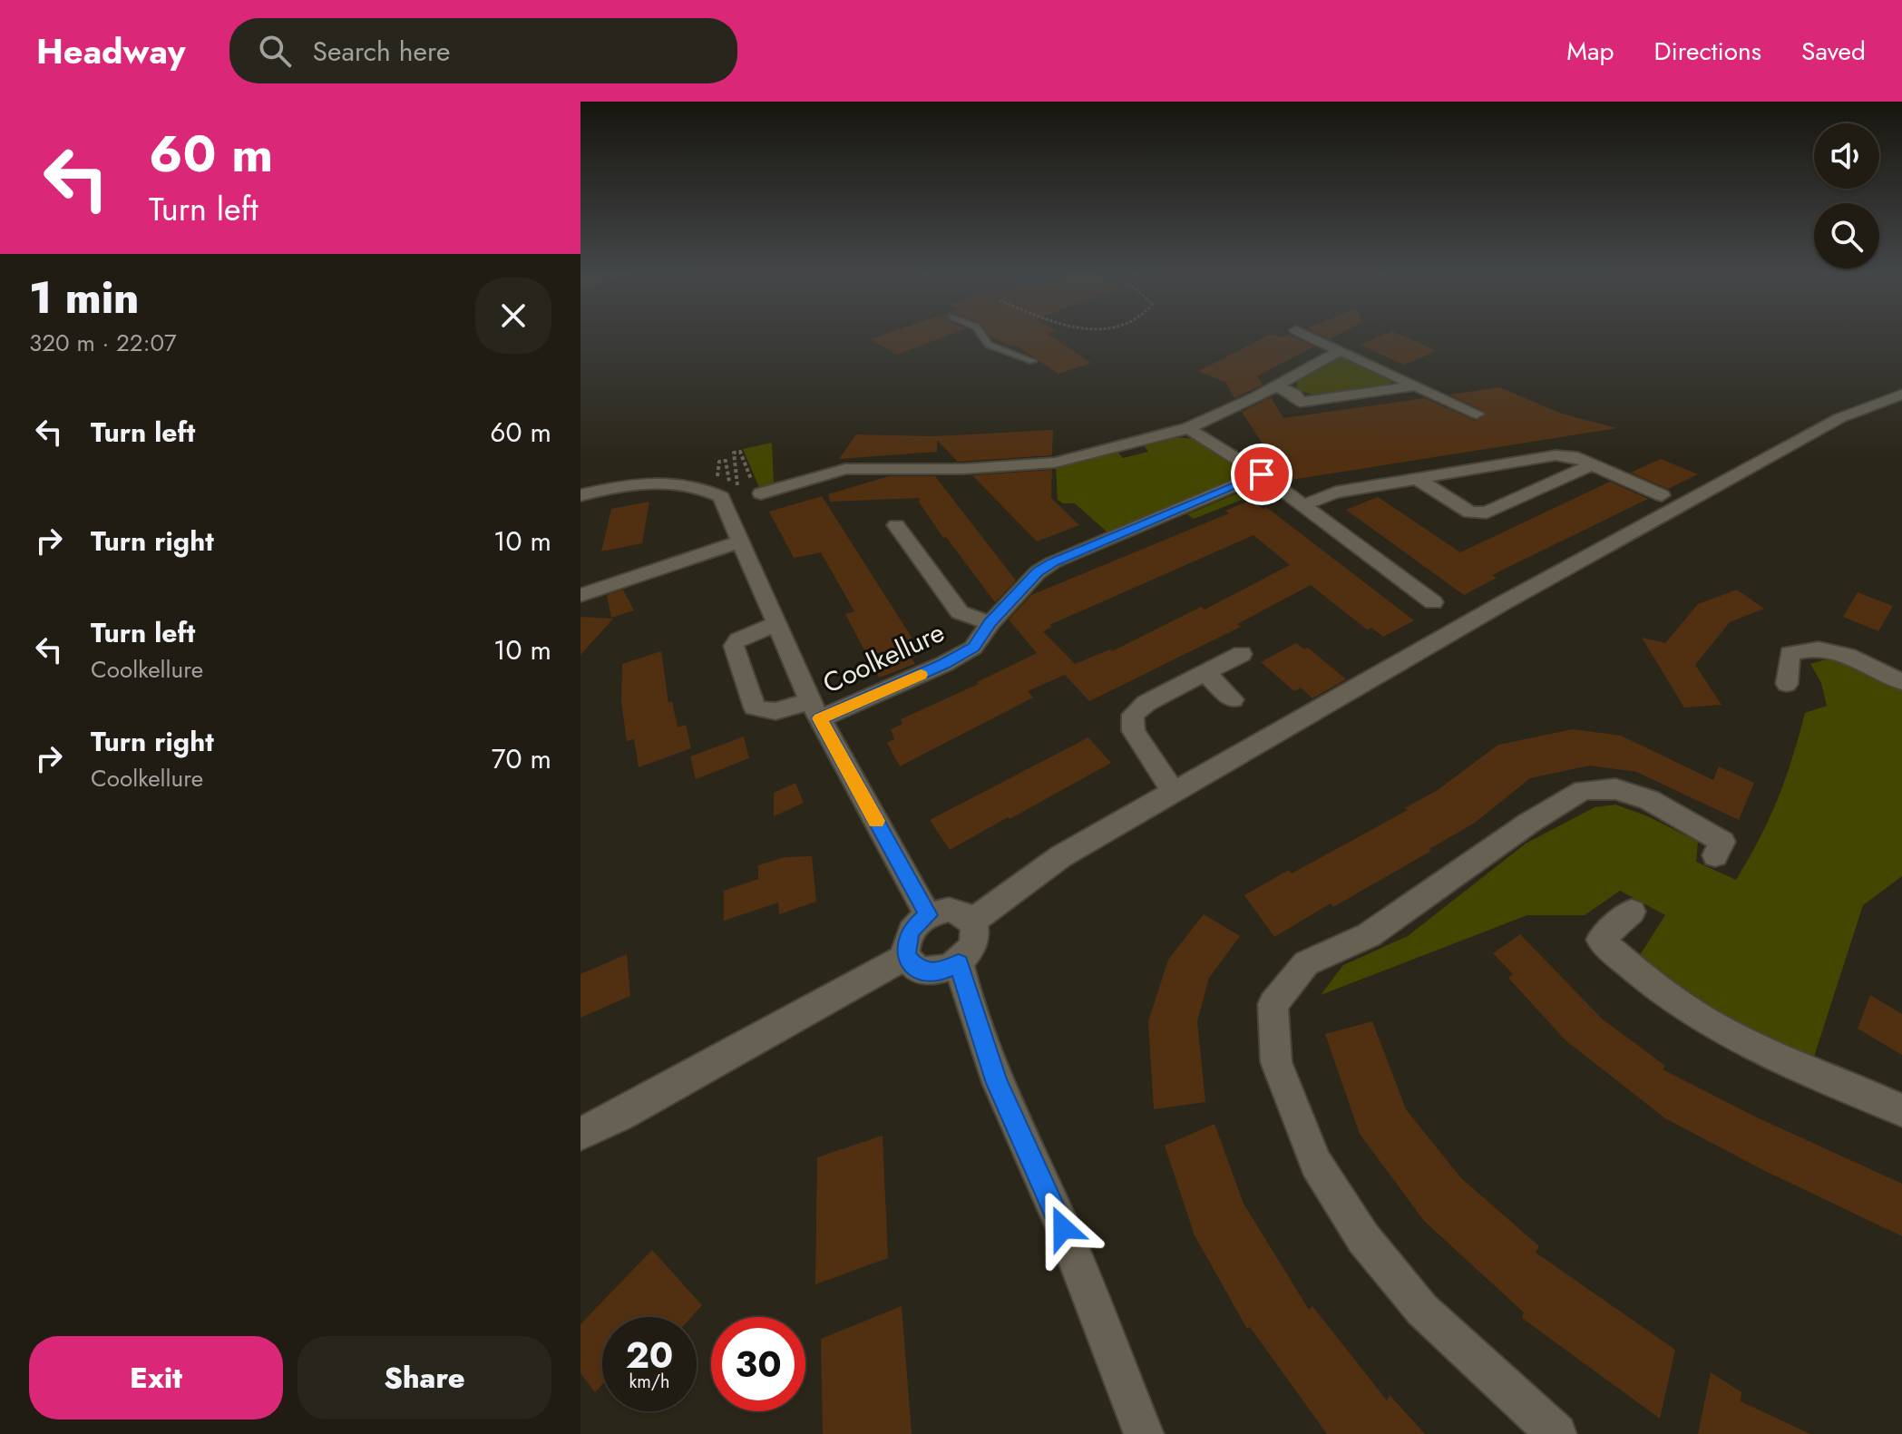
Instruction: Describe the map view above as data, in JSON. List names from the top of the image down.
{
  "streets": {
    "street": ["Coolkellure"]
  },
  "page": {
    "header": "Headway",
    "search": "Search here",
    "nav": ["Map", "Directions", "Saved"],
    "turn": ["60 m", "Turn left"],
    "heading": ["1 min", "320 m · 22:07"],
    "list": [
      {
        "name": "Turn left",
        "value": "60 m"
      },
      {
        "name": "Turn right",
        "value": "10 m"
      },
      {
        "name": "Turn left",
        "note": "Coolkellure",
        "value": "10 m"
      },
      {
        "name": "Turn right",
        "note": "Coolkellure",
        "value": "70 m"
      }
    ],
    "speed": "20 km/h",
    "limit": "30",
    "buttons": ["Exit", "Share"]
  }
}
